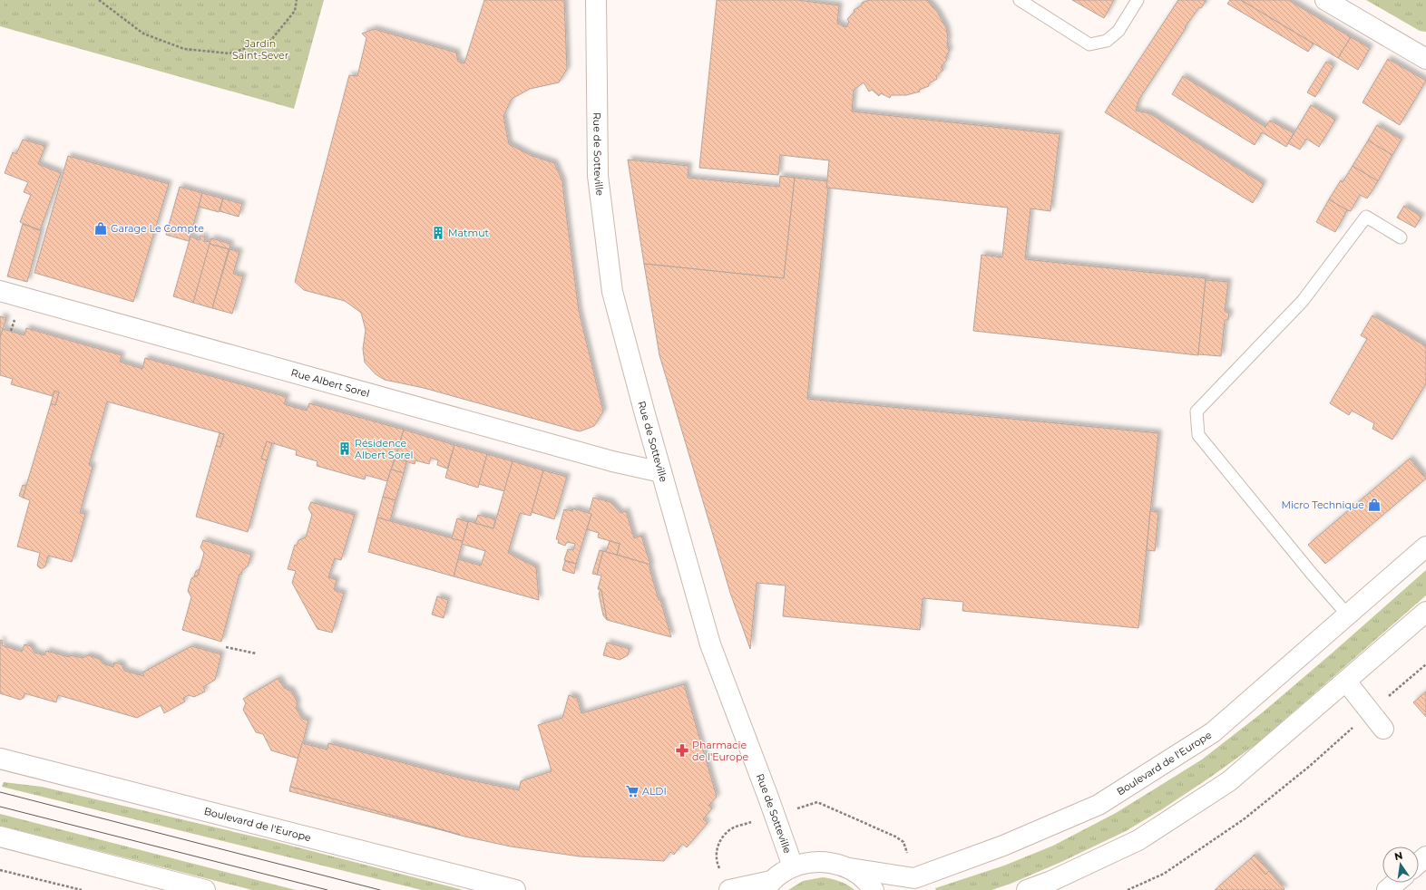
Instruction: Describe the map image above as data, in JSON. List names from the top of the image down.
{
  "streets": {
    "main road": ["Rue de Sotteville", "Rue Albert Sorel", "Boulevard de l'Europe"]
  },
  "crossings": [
    ["Rue de Sotteville", "Rue Albert Sorel"]
  ],
  "parks": ["Jardin Saint-Sever"],
  "places": {
    "shop": ["Garage Le Compte", "Micro Technique"],
    "building": ["Matmut", "Résidence Albert Sorel"],
    "pharmacy": ["Pharmacie de l'Europe"],
    "supermarket": ["ALDI"]
  },
  "north": "top"
}
